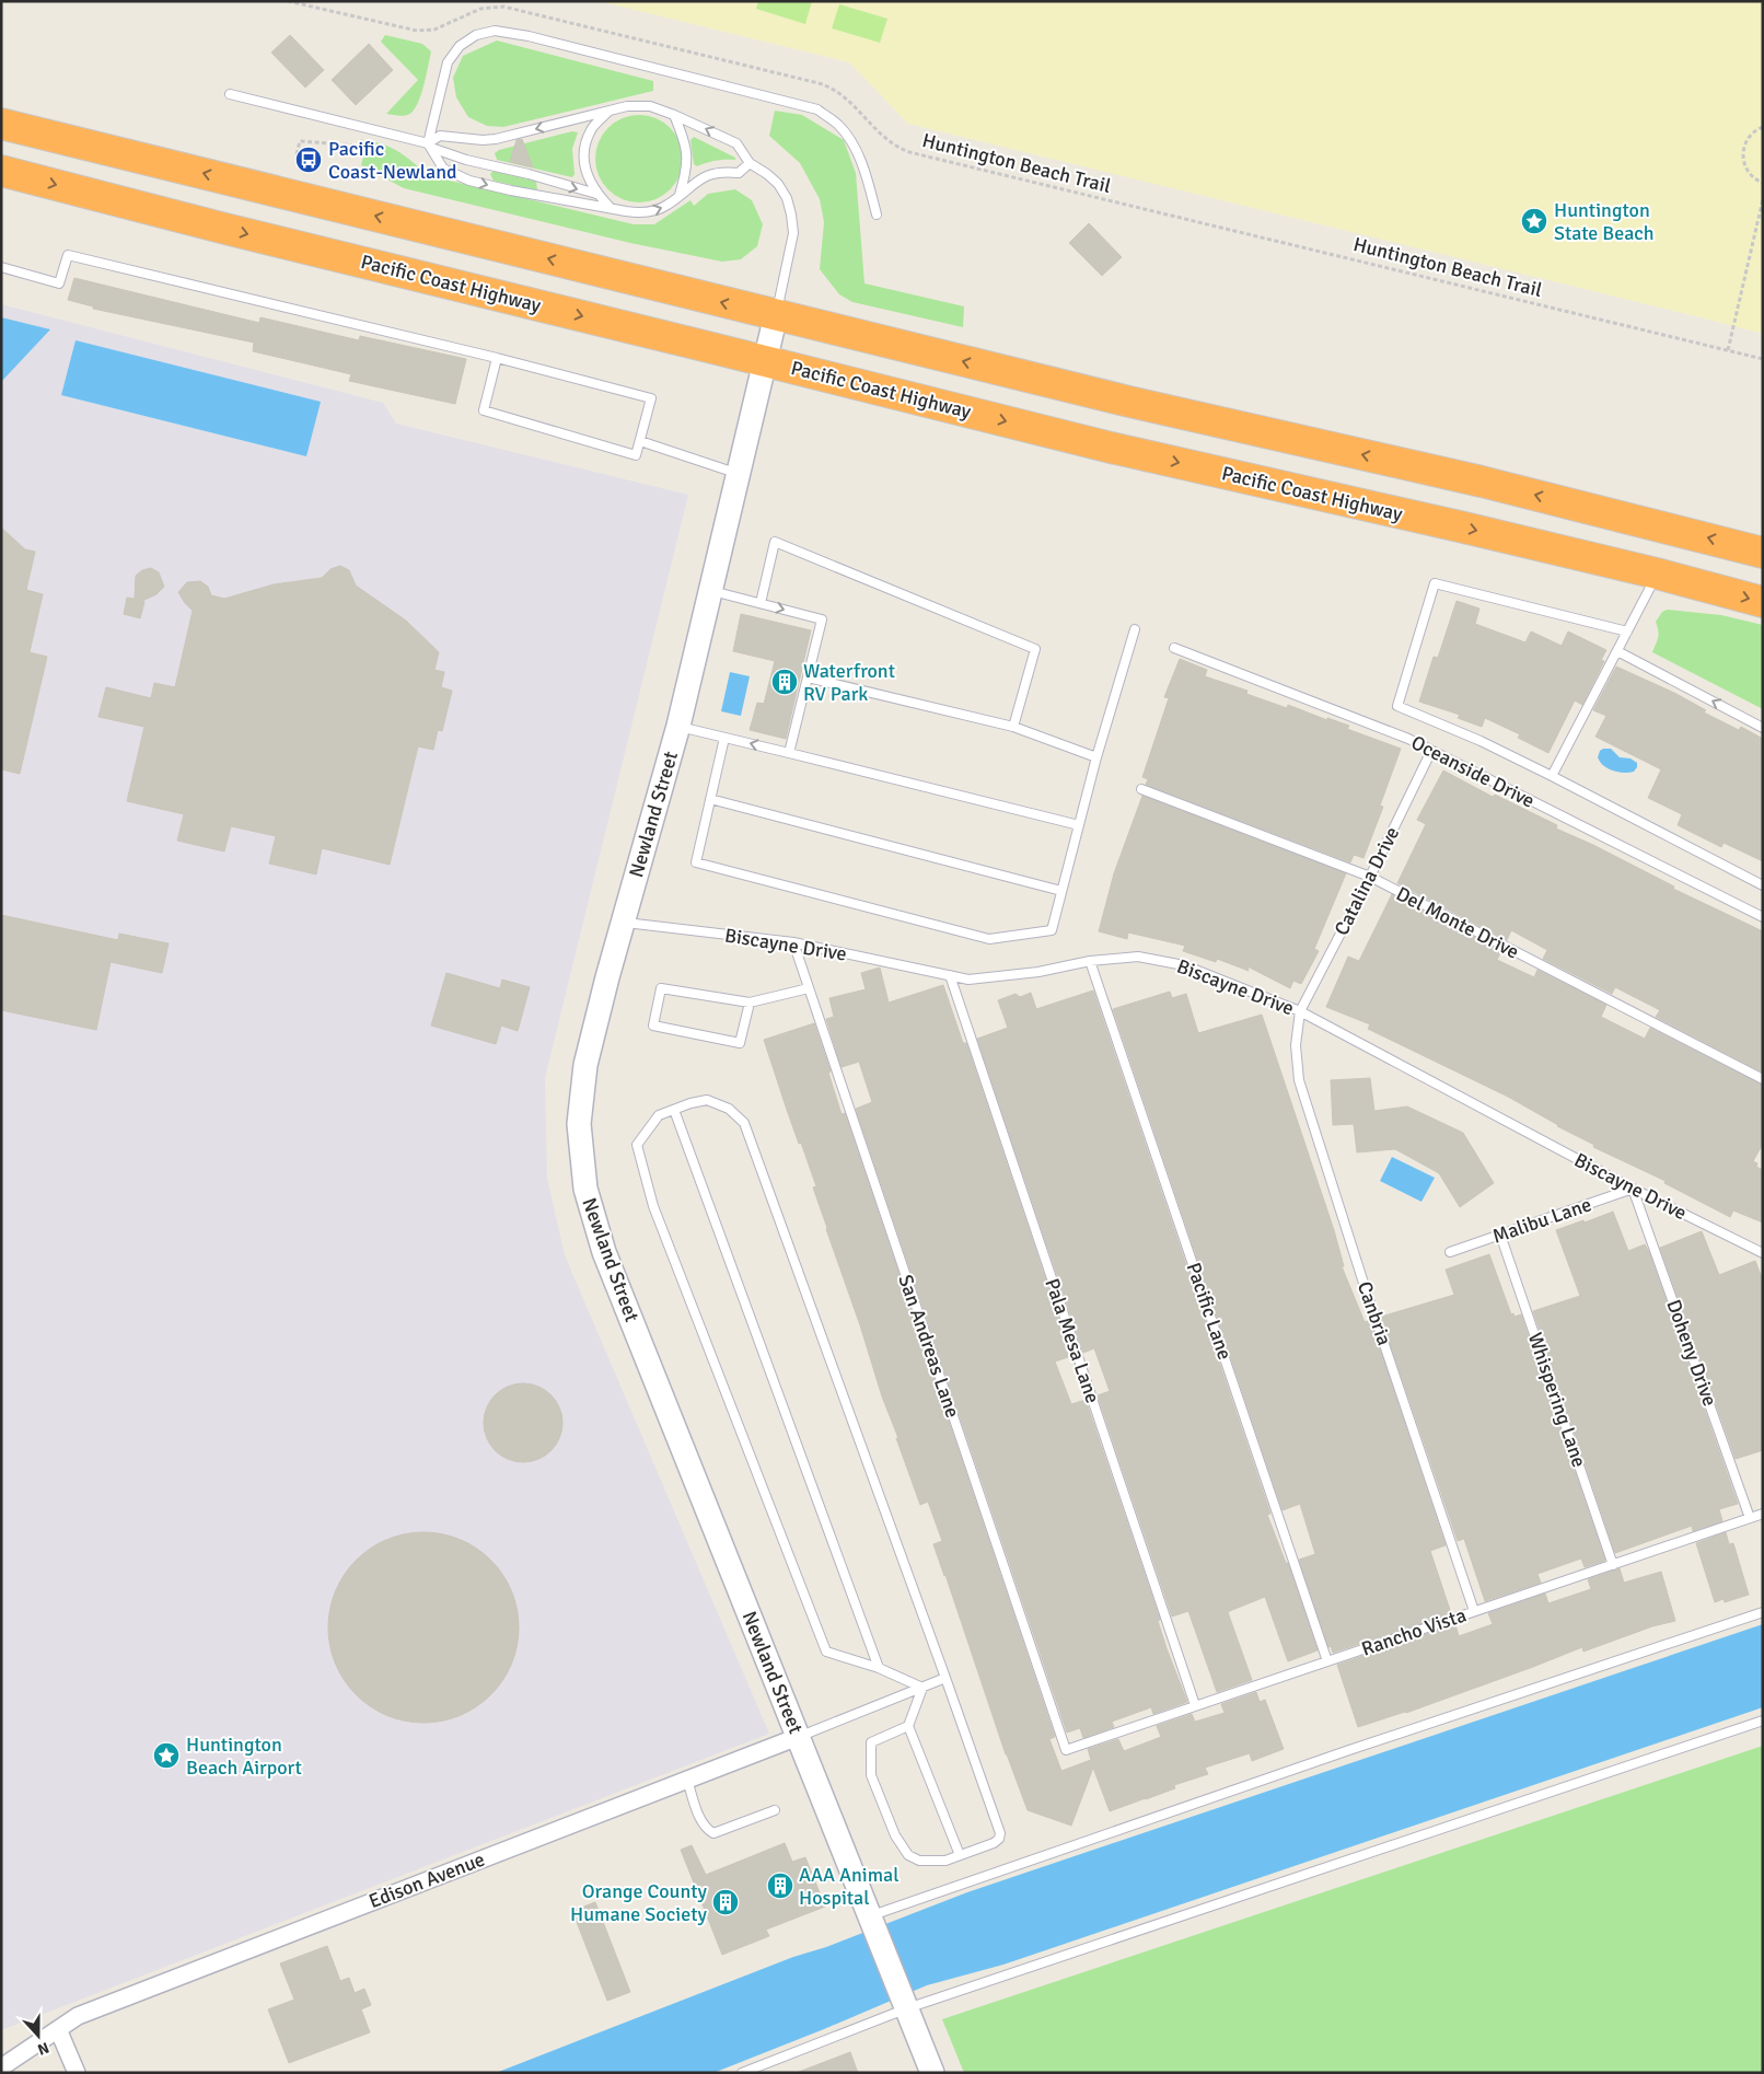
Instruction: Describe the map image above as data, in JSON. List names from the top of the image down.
{
  "streets": {
    "highway": ["Pacific Coast Highway"],
    "street": ["Newland Street", "Edison Avenue"],
    "lane": [
      "Oceanside Drive",
      "Catalina Drive",
      "Del Monte Drive",
      "Biscayne Drive",
      "Malibu Lane",
      "Pacific Lane",
      "Canbria",
      "Pala Mesa Lane",
      "San Andreas Lane",
      "Doheny Drive",
      "Whispering Lane",
      "Rancho Vista"
    ],
    "path": ["Huntington Beach Trail"]
  },
  "crossings": [
    ["Pacific Coast Highway", "Newland Street"],
    ["Oceanside Drive", "Catalina Drive"],
    ["Newland Street", "Biscayne Drive"],
    ["Newland Street", "Edison Avenue"],
    ["Catalina Drive", "Del Monte Drive"],
    ["Catalina Drive", "Biscayne Drive"],
    ["Catalina Drive", "Canbria"],
    ["Biscayne Drive", "Malibu Lane"],
    ["Biscayne Drive", "Pacific Lane"],
    ["Biscayne Drive", "Canbria"],
    ["Biscayne Drive", "Pala Mesa Lane"],
    ["Biscayne Drive", "San Andreas Lane"],
    ["Biscayne Drive", "Doheny Drive"],
    ["Malibu Lane", "Doheny Drive"],
    ["Malibu Lane", "Whispering Lane"],
    ["Pacific Lane", "Rancho Vista"],
    ["Canbria", "Rancho Vista"],
    ["Pala Mesa Lane", "Rancho Vista"],
    ["San Andreas Lane", "Rancho Vista"],
    ["Doheny Drive", "Rancho Vista"],
    ["Whispering Lane", "Rancho Vista"]
  ],
  "places": {
    "bus stop": ["Pacific Coast-Newland"],
    "place": ["Huntington State Beach", "Huntington Beach Airport"],
    "building": ["Waterfront RV Park", "AAA Animal Hospital", "Orange County Humane Society"]
  },
  "north": "bottom"
}
